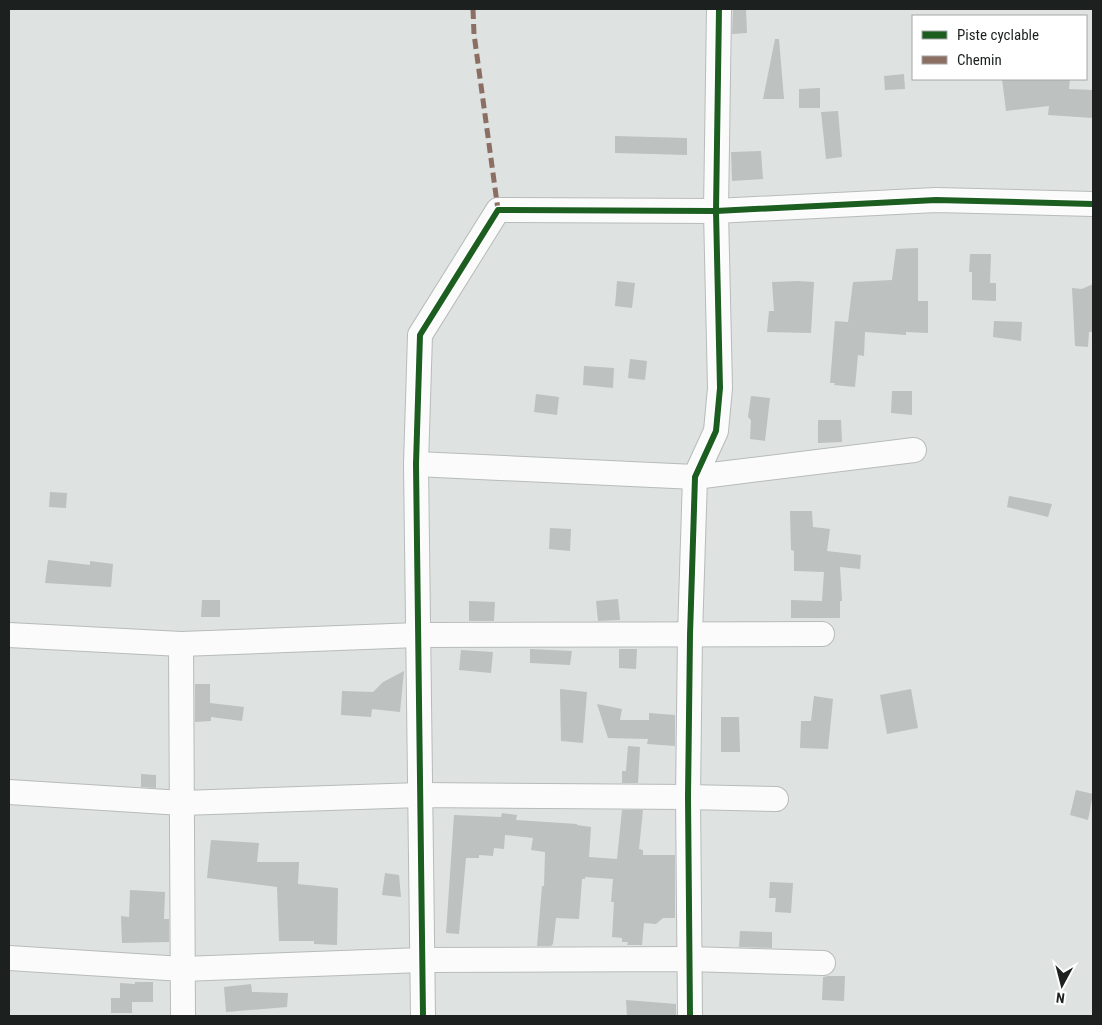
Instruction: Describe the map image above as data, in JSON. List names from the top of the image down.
{
  "legend": ["Piste cyclable", "Chemin"],
  "north": "bottom"
}
